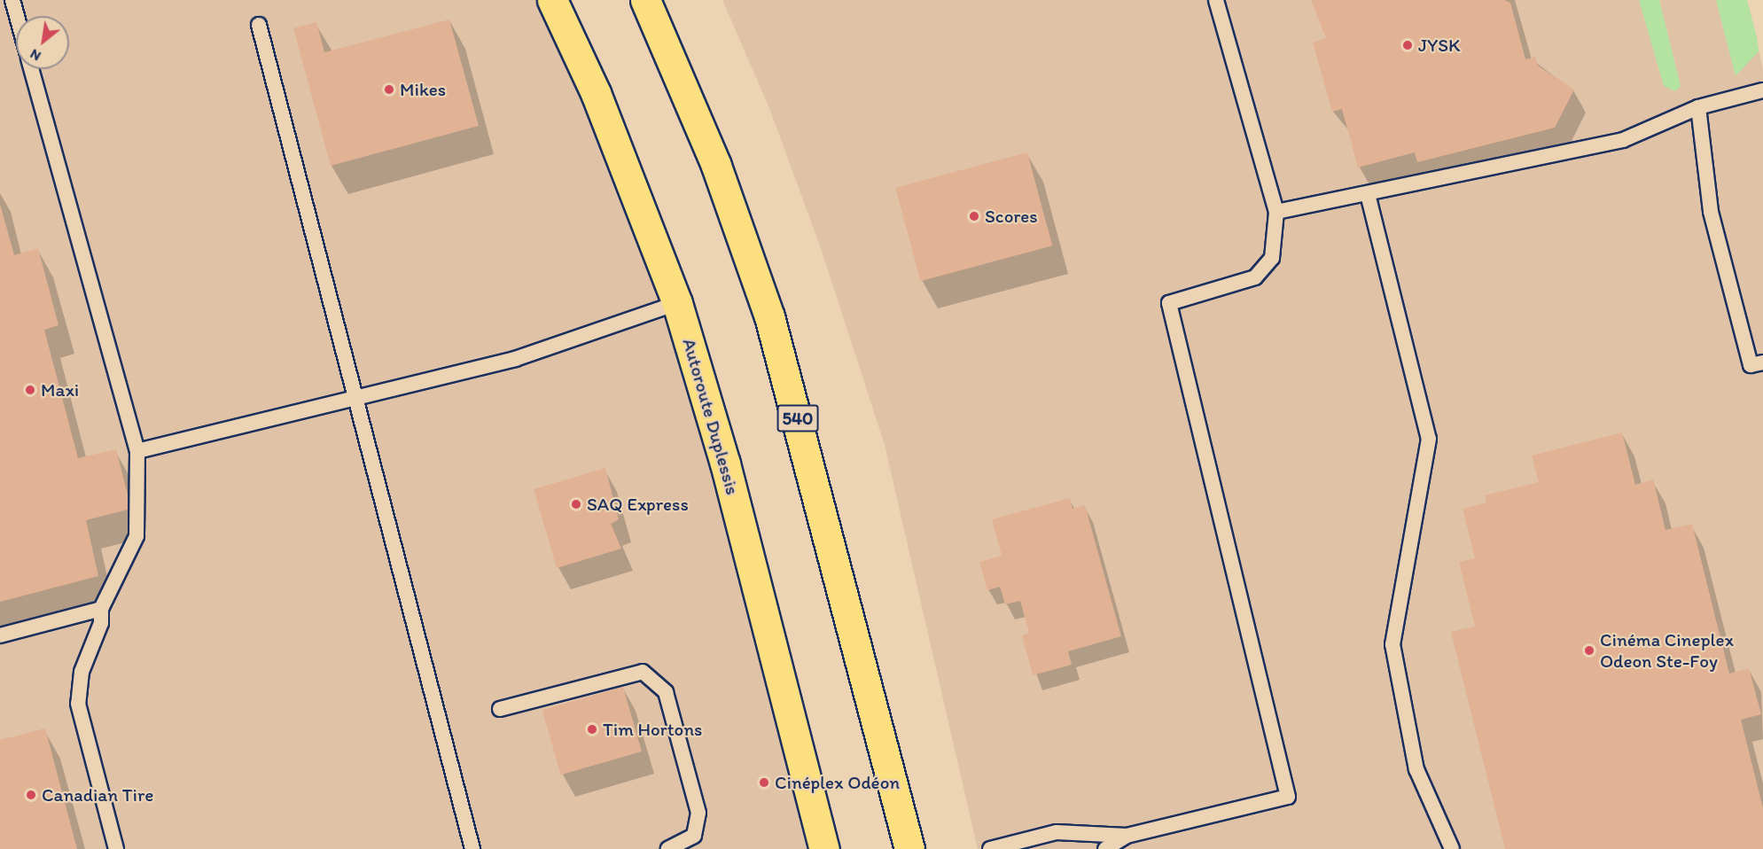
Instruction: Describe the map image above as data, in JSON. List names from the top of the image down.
{
  "streets": {
    "highway": ["Autoroute Duplessis", "540"]
  },
  "places": [
    "JYSK",
    "Mikes",
    "Scores",
    "Maxi",
    "SAQ Express",
    "Cinéma Cineplex Odeon Ste-Foy",
    "Tim Hortons",
    "Cinéplex Odéon",
    "Canadian Tire"
  ],
  "north": "bottom left"
}
